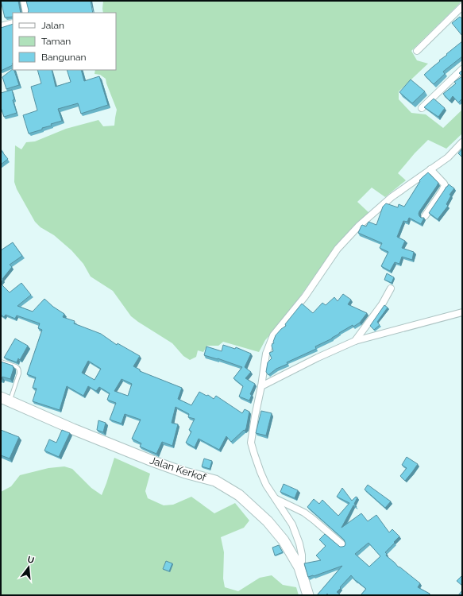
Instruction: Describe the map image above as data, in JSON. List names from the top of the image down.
{
  "streets": {
    "main road": ["Jalan Kerkof"]
  },
  "legend": ["Jalan", "Taman", "Bangunan"],
  "north": "top"
}
